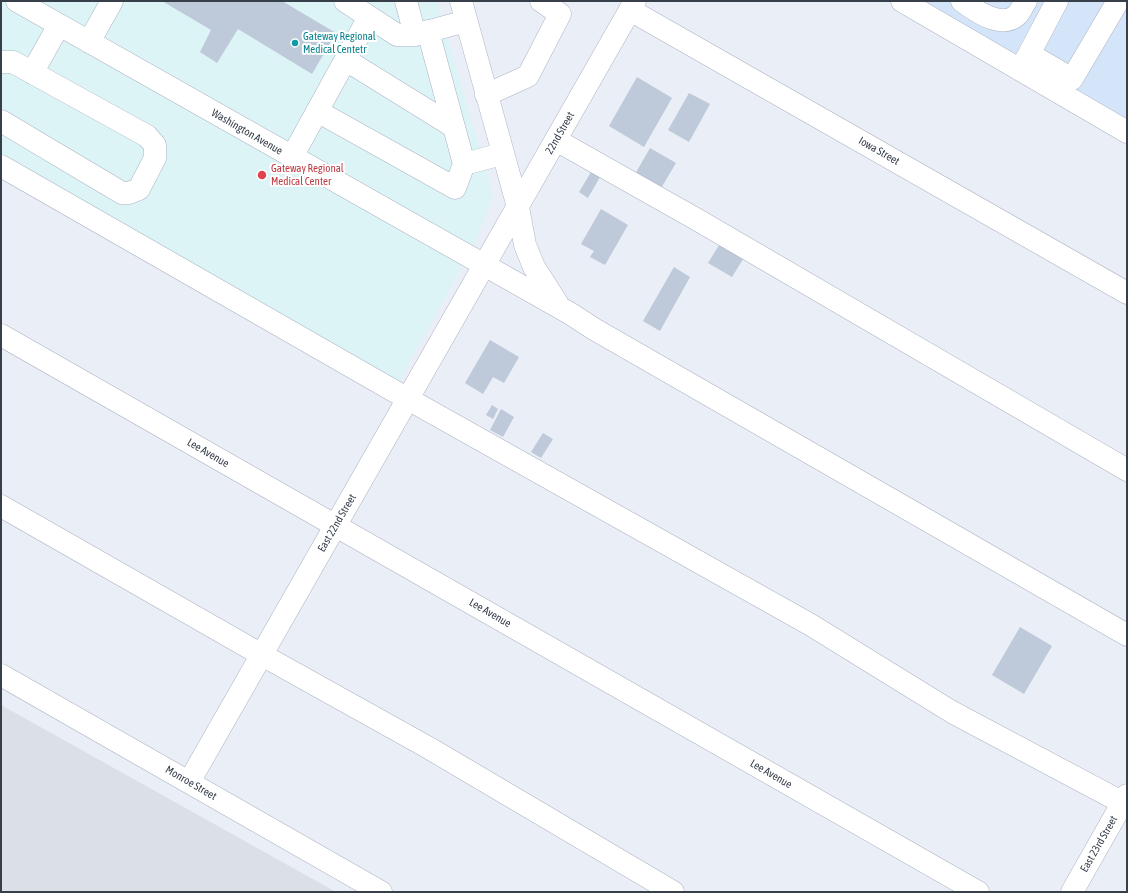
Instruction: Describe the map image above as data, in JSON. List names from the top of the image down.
{
  "streets": {
    "street": [
      "Washington Avenue",
      "22nd Street",
      "Iowa Street",
      "Lee Avenue",
      "East 22nd Street",
      "Monroe Street",
      "East 23rd Street"
    ]
  },
  "crossings": [
    ["Washington Avenue", "22nd Street"],
    ["Washington Avenue", "East 22nd Street"],
    ["22nd Street", "Iowa Street"],
    ["22nd Street", "East 22nd Street"],
    ["Lee Avenue", "East 22nd Street"],
    ["East 22nd Street", "Monroe Street"]
  ],
  "places": ["Gateway Regional Medical Centetr", "Gateway Regional Medical Center"]
}
